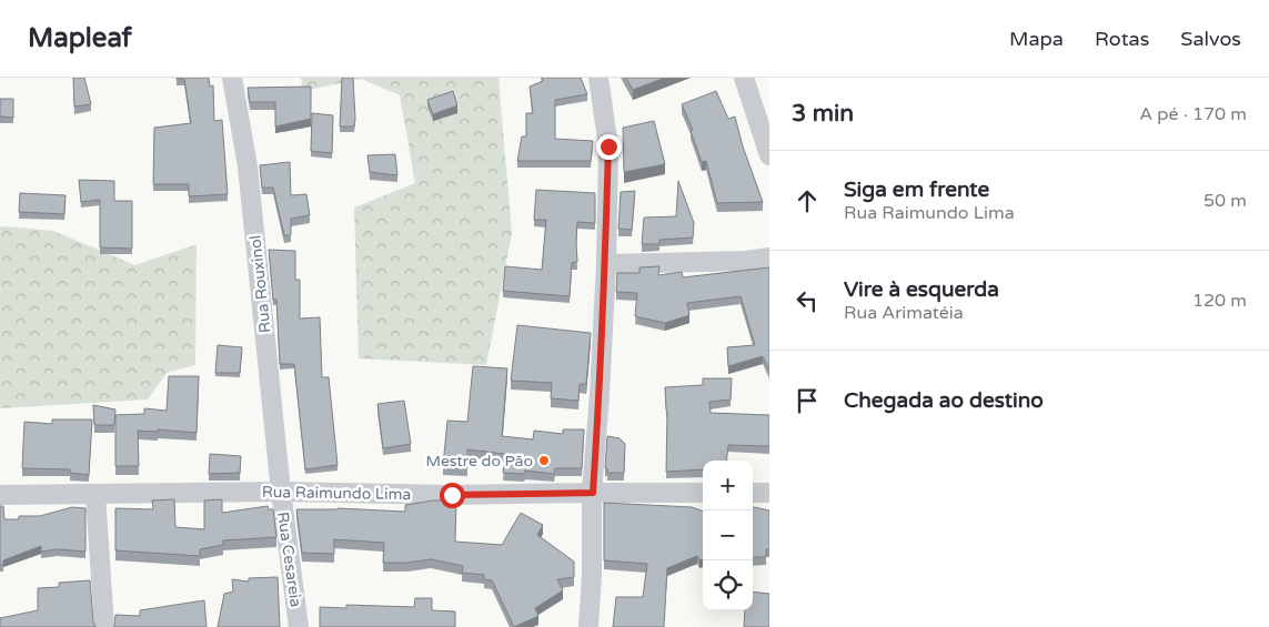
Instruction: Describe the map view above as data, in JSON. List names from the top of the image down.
{
  "streets": {
    "street": ["Rua Rouxinol", "Rua Raimundo Lima", "Rua Cesareia"]
  },
  "crossings": [
    ["Rua Rouxinol", "Rua Raimundo Lima"],
    ["Rua Rouxinol", "Rua Cesareia"],
    ["Rua Raimundo Lima", "Rua Cesareia"]
  ],
  "places": ["Mestre do Pão"],
  "page": {
    "header": "Mapleaf",
    "nav": ["Mapa", "Rotas", "Salvos"],
    "heading": ["3 min", "A pé · 170 m"],
    "list": [
      ["Siga em frente", "Rua Raimundo Lima", "50 m"],
      ["Vire à esquerda", "Rua Arimatéia", "120 m"],
      "Chegada ao destino"
    ],
    "map_buttons": ["+", "−"]
  }
}
